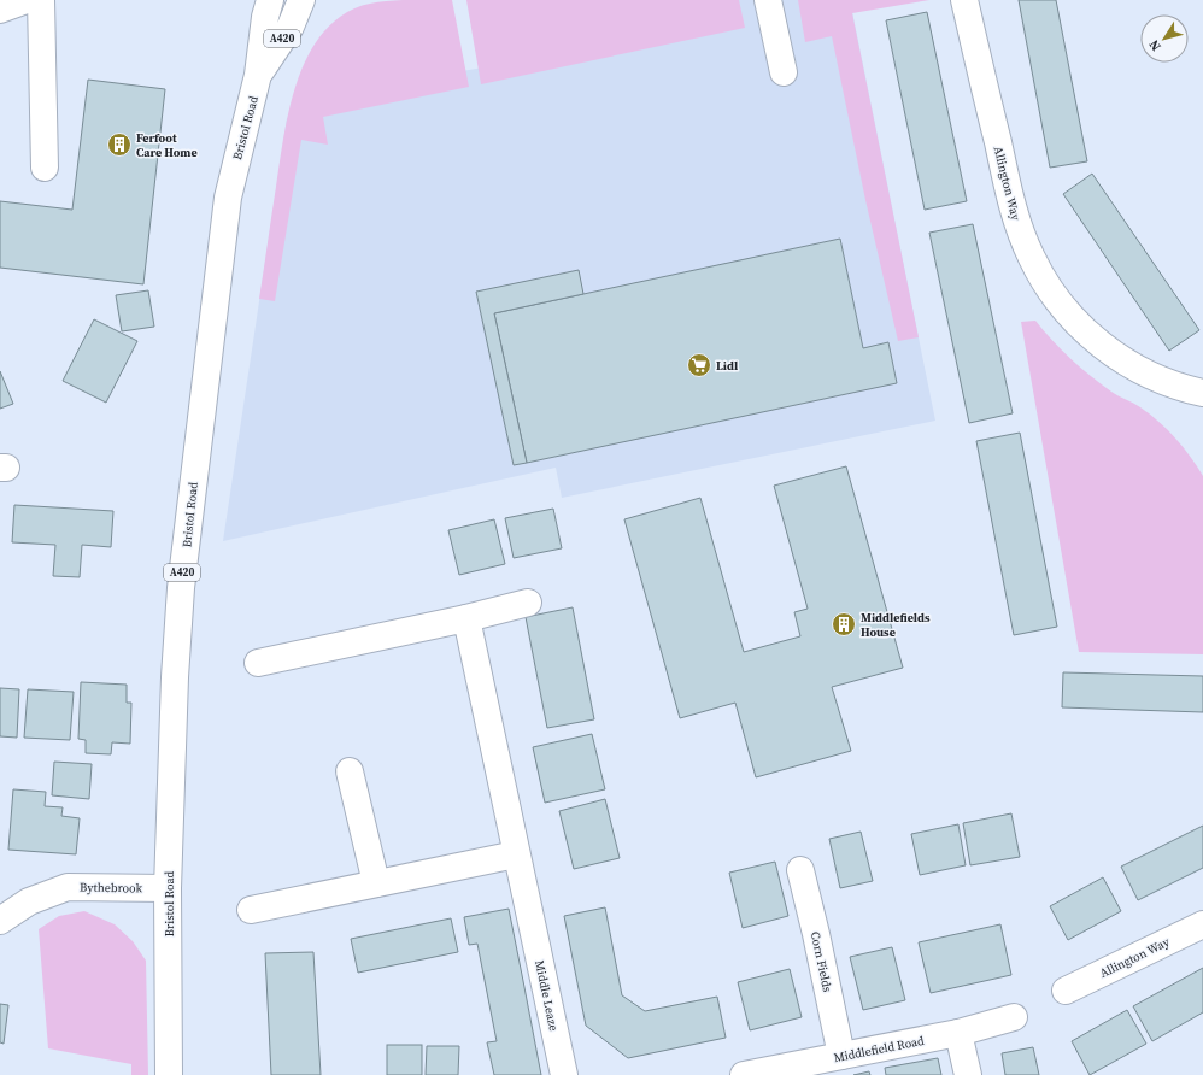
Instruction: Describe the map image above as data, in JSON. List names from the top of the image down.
{
  "streets": {
    "street": [
      "A420",
      "Bristol Road",
      "Allington Way",
      "Bythebrook",
      "Corn Fields",
      "Middle Leaze",
      "Middlefield Road"
    ]
  },
  "crossings": [
    ["Bristol Road", "Bythebrook"],
    ["Corn Fields", "Middlefield Road"]
  ],
  "places": {
    "building": ["Ferfoot Care Home", "Middlefields House"],
    "supermarket": ["Lidl"]
  },
  "north": "bottom left"
}
